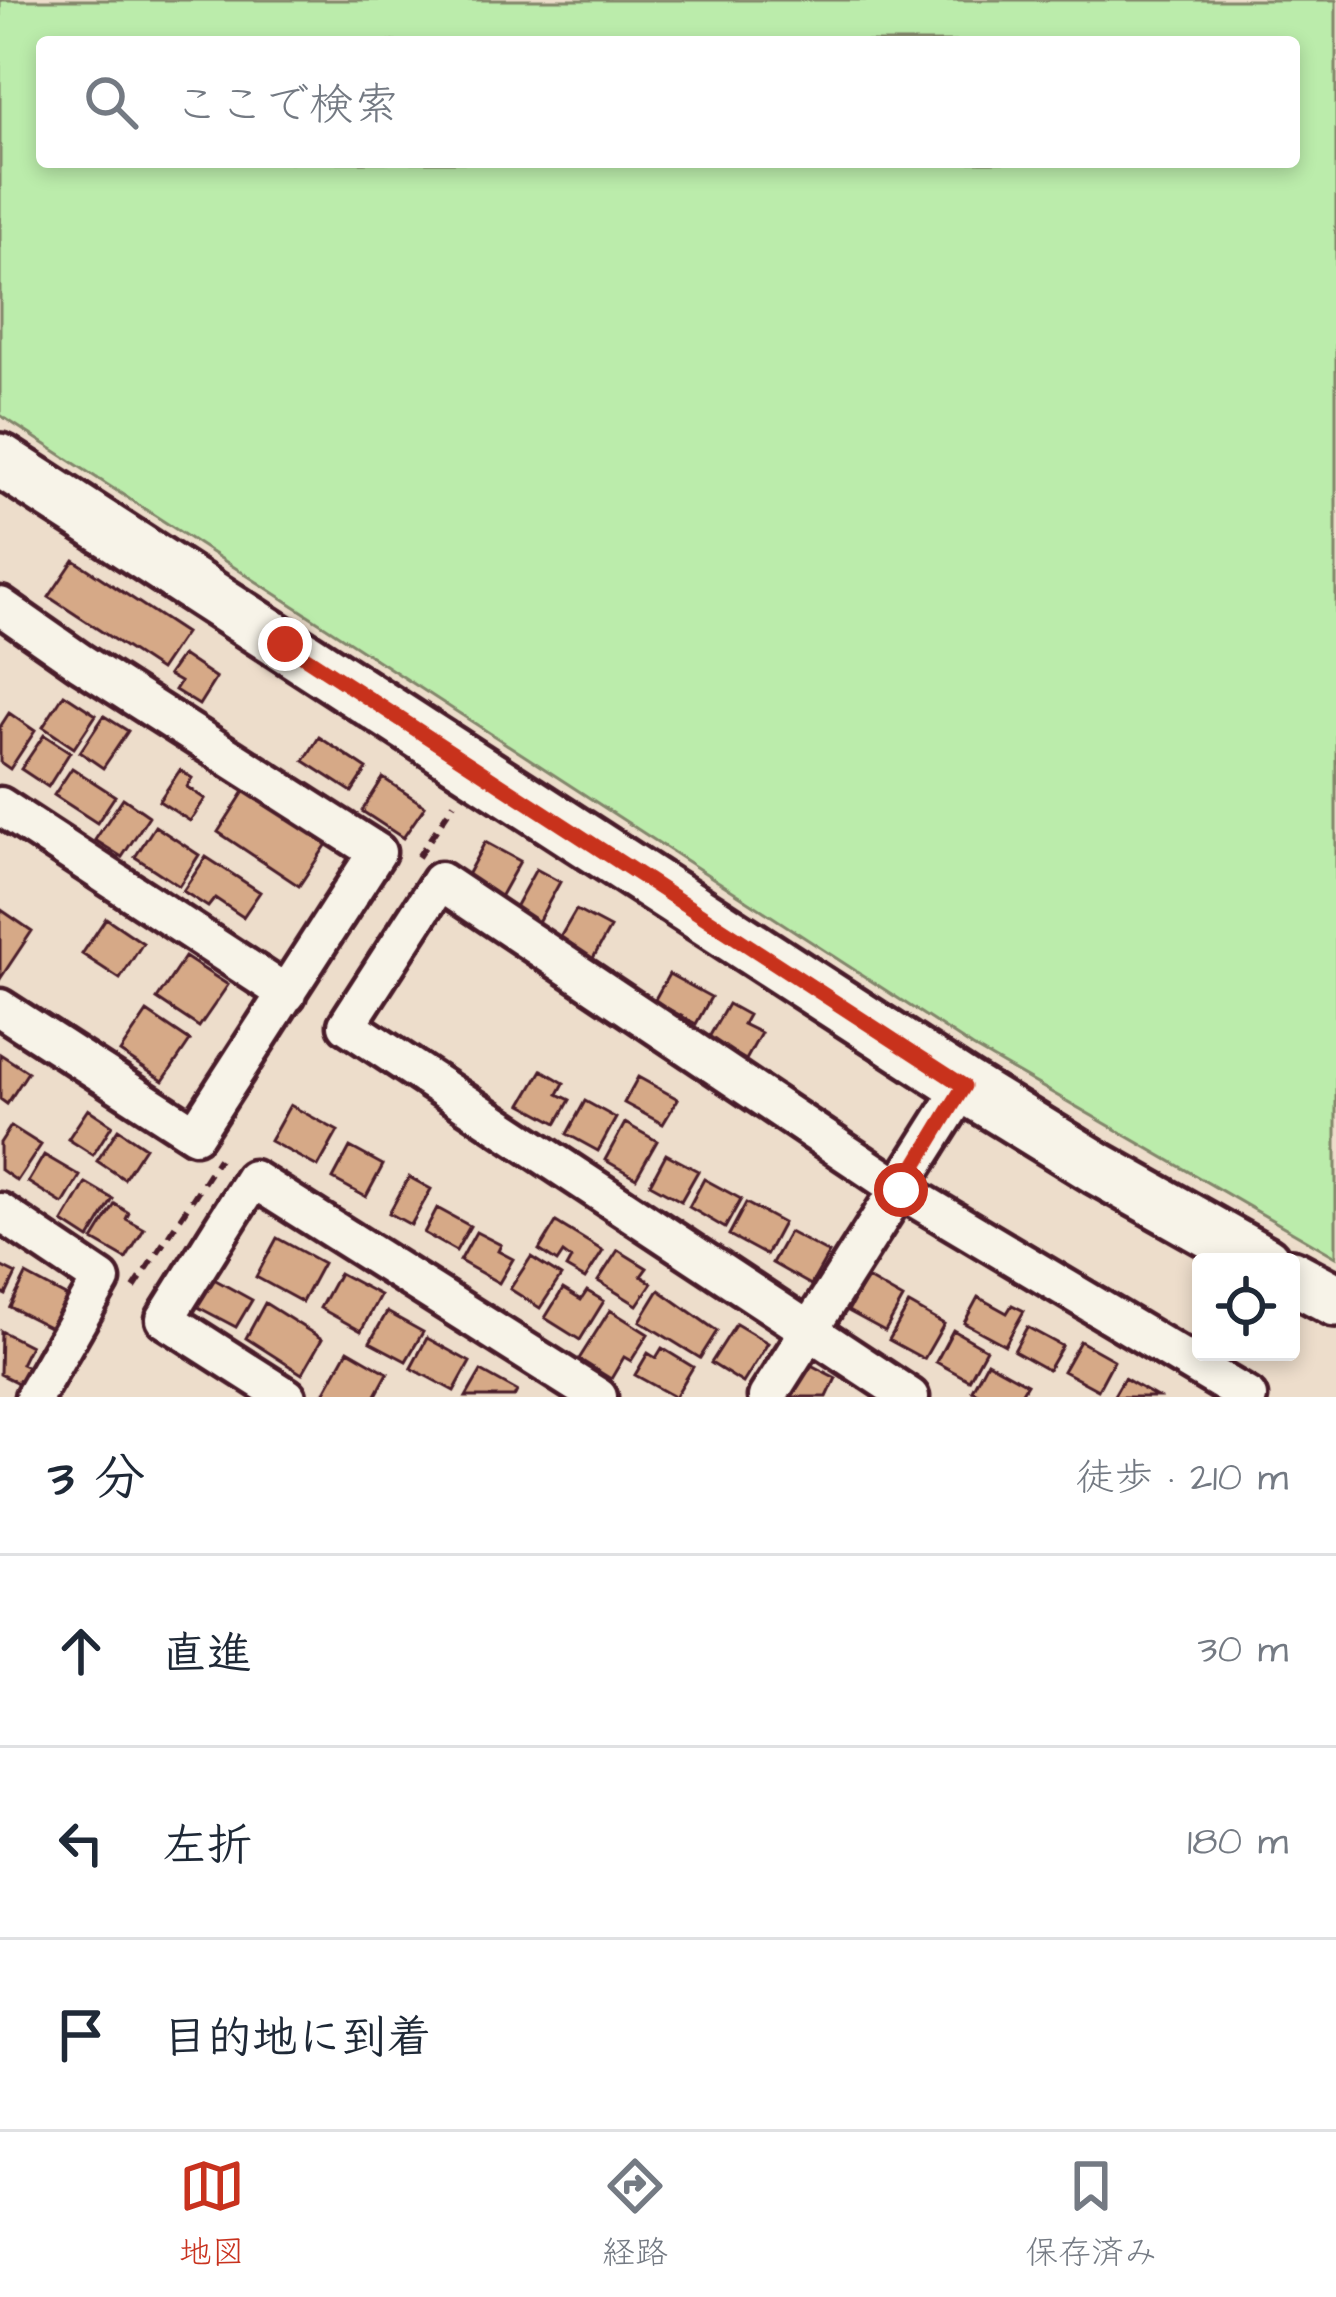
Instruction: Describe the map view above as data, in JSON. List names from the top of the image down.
{
  "page": {
    "search": "ここで検索",
    "heading": ["3 分", "徒歩 · 210 m"],
    "list": [
      ["直進", "30 m"],
      ["左折", "180 m"],
      "目的地に到着"
    ],
    "nav": ["地図", "経路", "保存済み"]
  }
}
